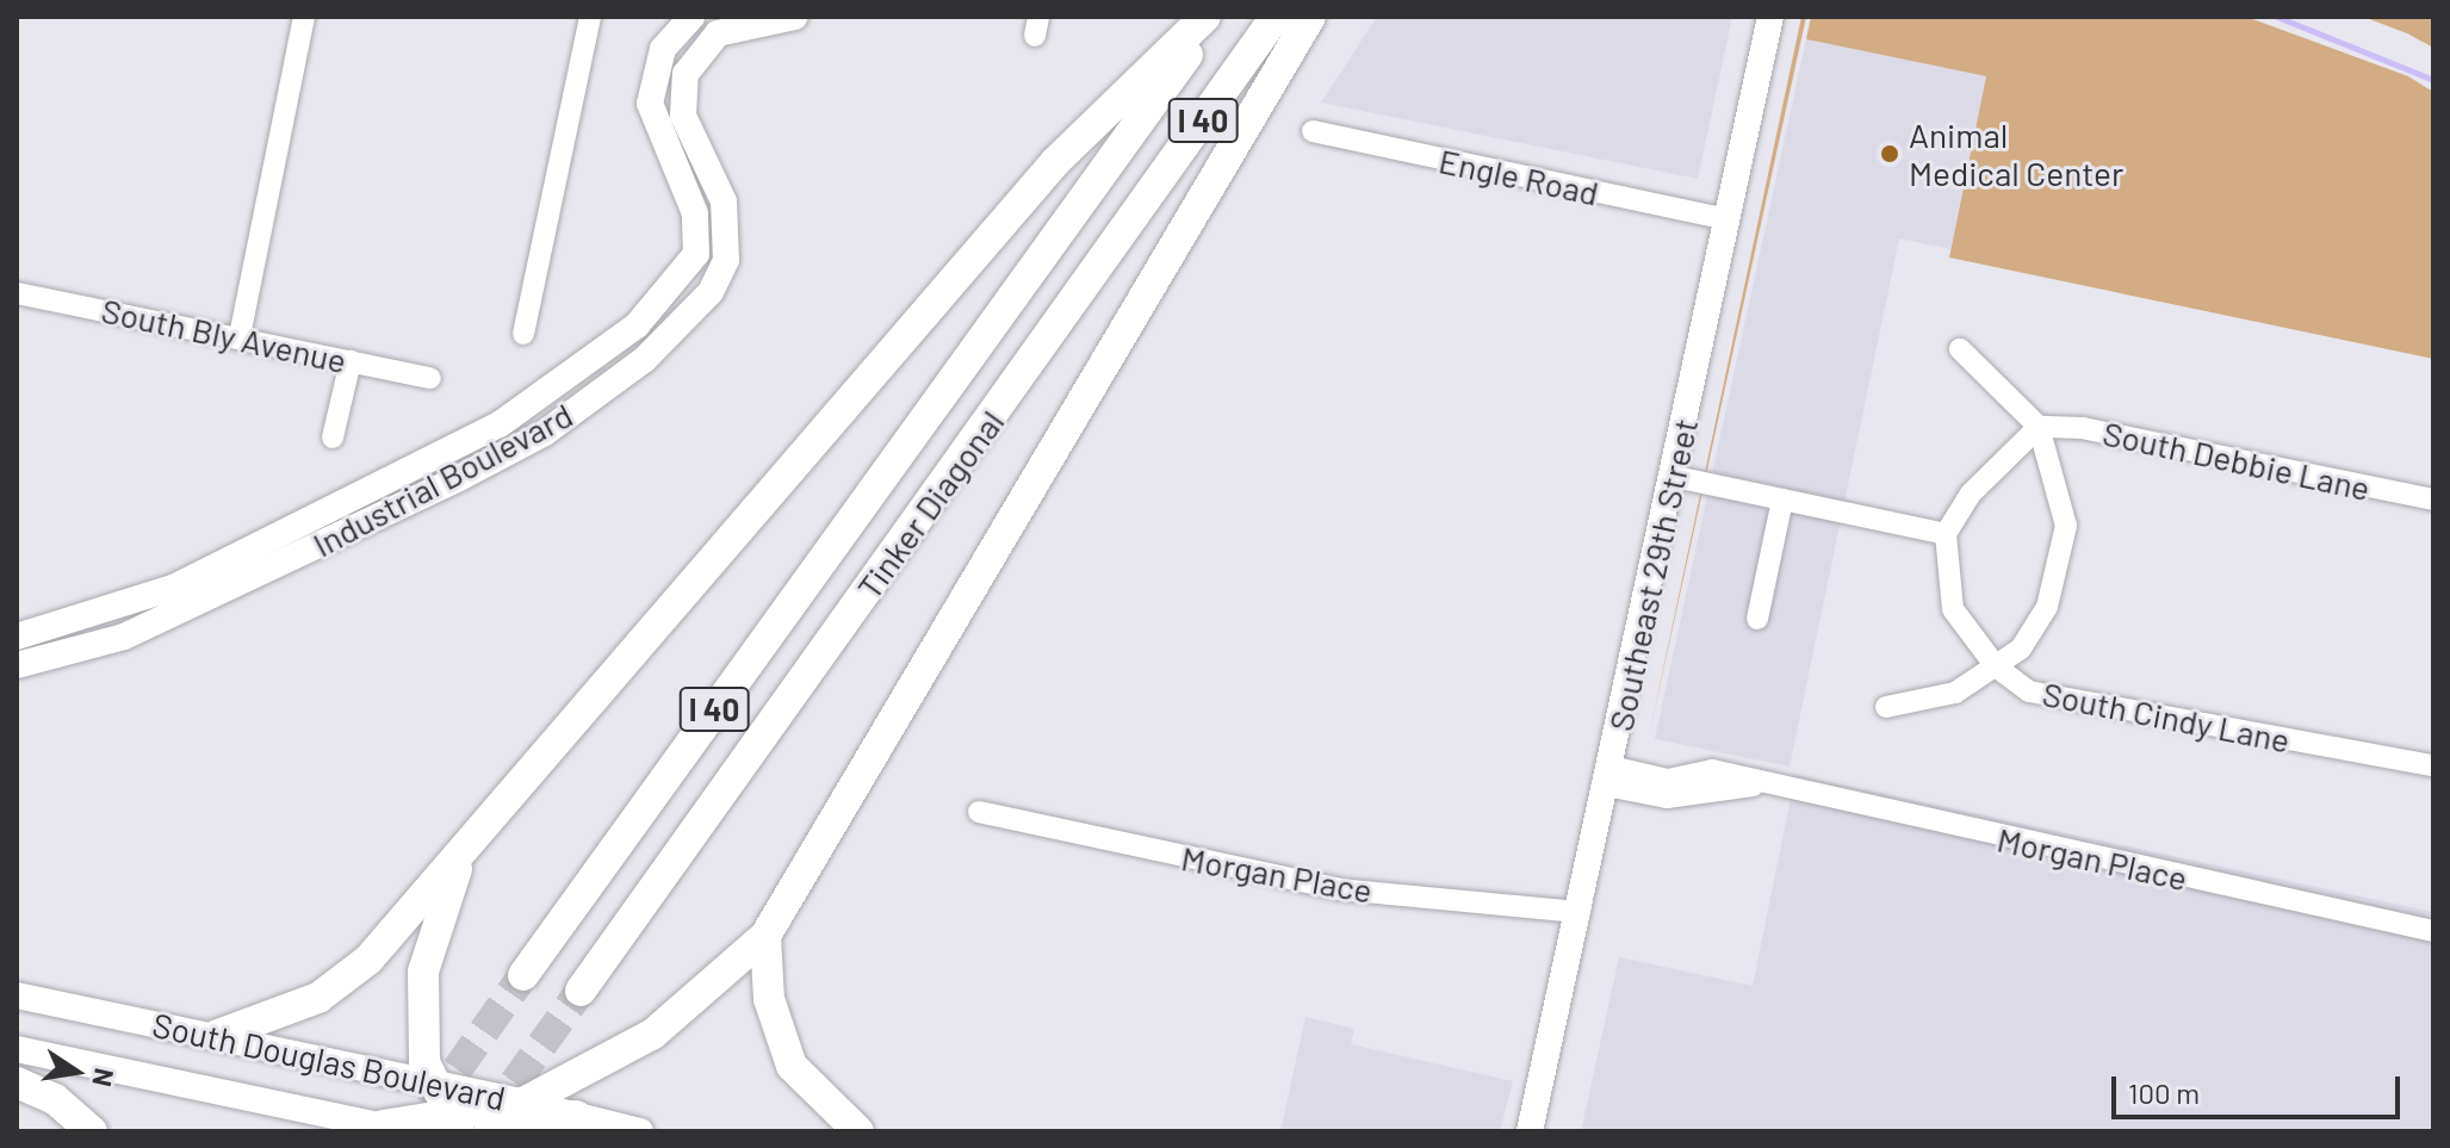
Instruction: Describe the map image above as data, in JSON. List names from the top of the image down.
{
  "streets": {
    "highway": ["I 40", "Tinker Diagonal"],
    "main road": ["Industrial Boulevard", "Southeast 29th Street", "South Douglas Boulevard"],
    "street": [
      "Engle Road",
      "South Bly Avenue",
      "South Debbie Lane",
      "South Cindy Lane",
      "Morgan Place"
    ]
  },
  "crossings": [
    ["Engle Road", "Southeast 29th Street"],
    ["Southeast 29th Street", "Morgan Place"]
  ],
  "places": ["Animal Medical Center"],
  "scale_bar": "100 m",
  "north": "right"
}
